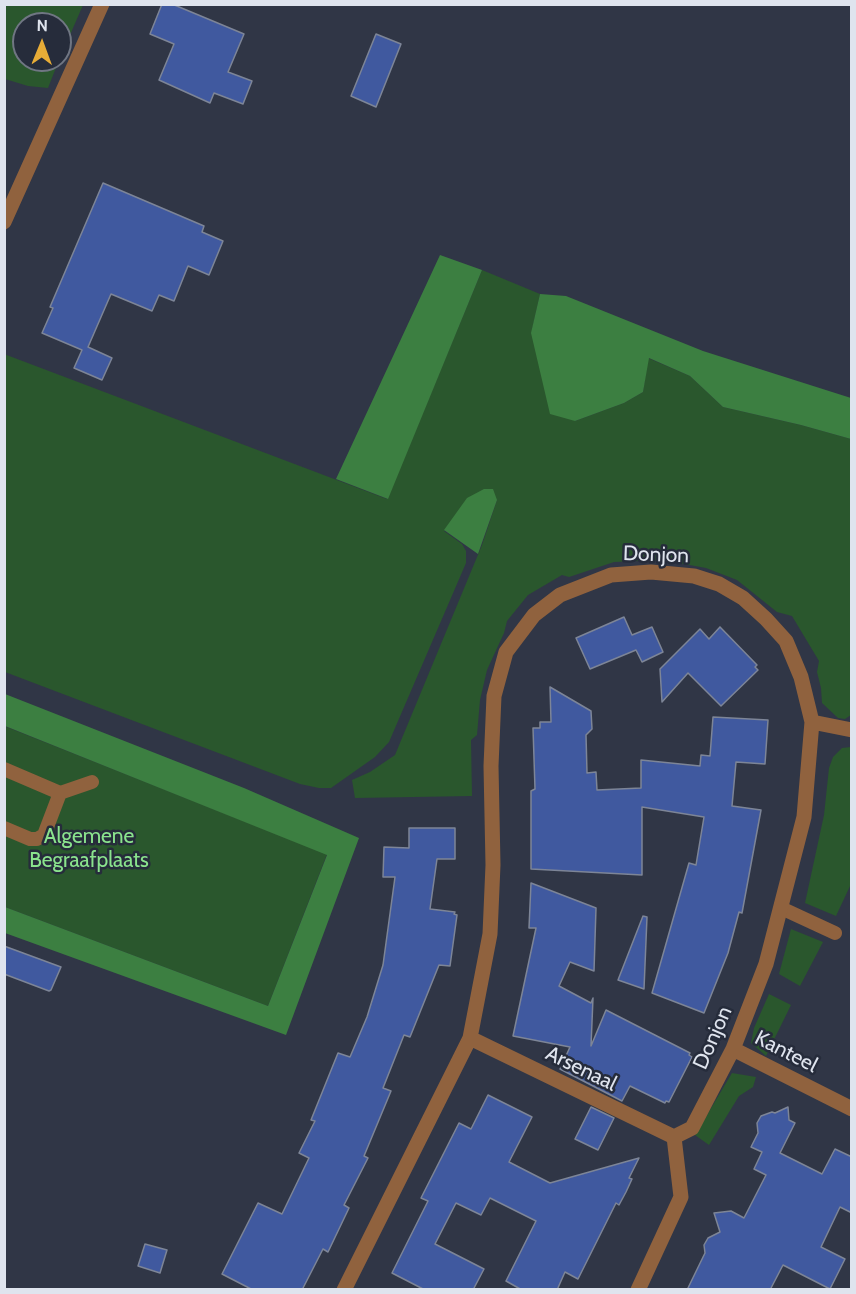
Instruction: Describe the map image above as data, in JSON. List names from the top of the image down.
{
  "streets": {
    "street": ["Donjon", "Kanteel", "Arsenaal"]
  },
  "crossings": [
    ["Donjon", "Kanteel"],
    ["Donjon", "Arsenaal"]
  ],
  "parks": ["Algemene Begraafplaats"],
  "north": "top"
}
